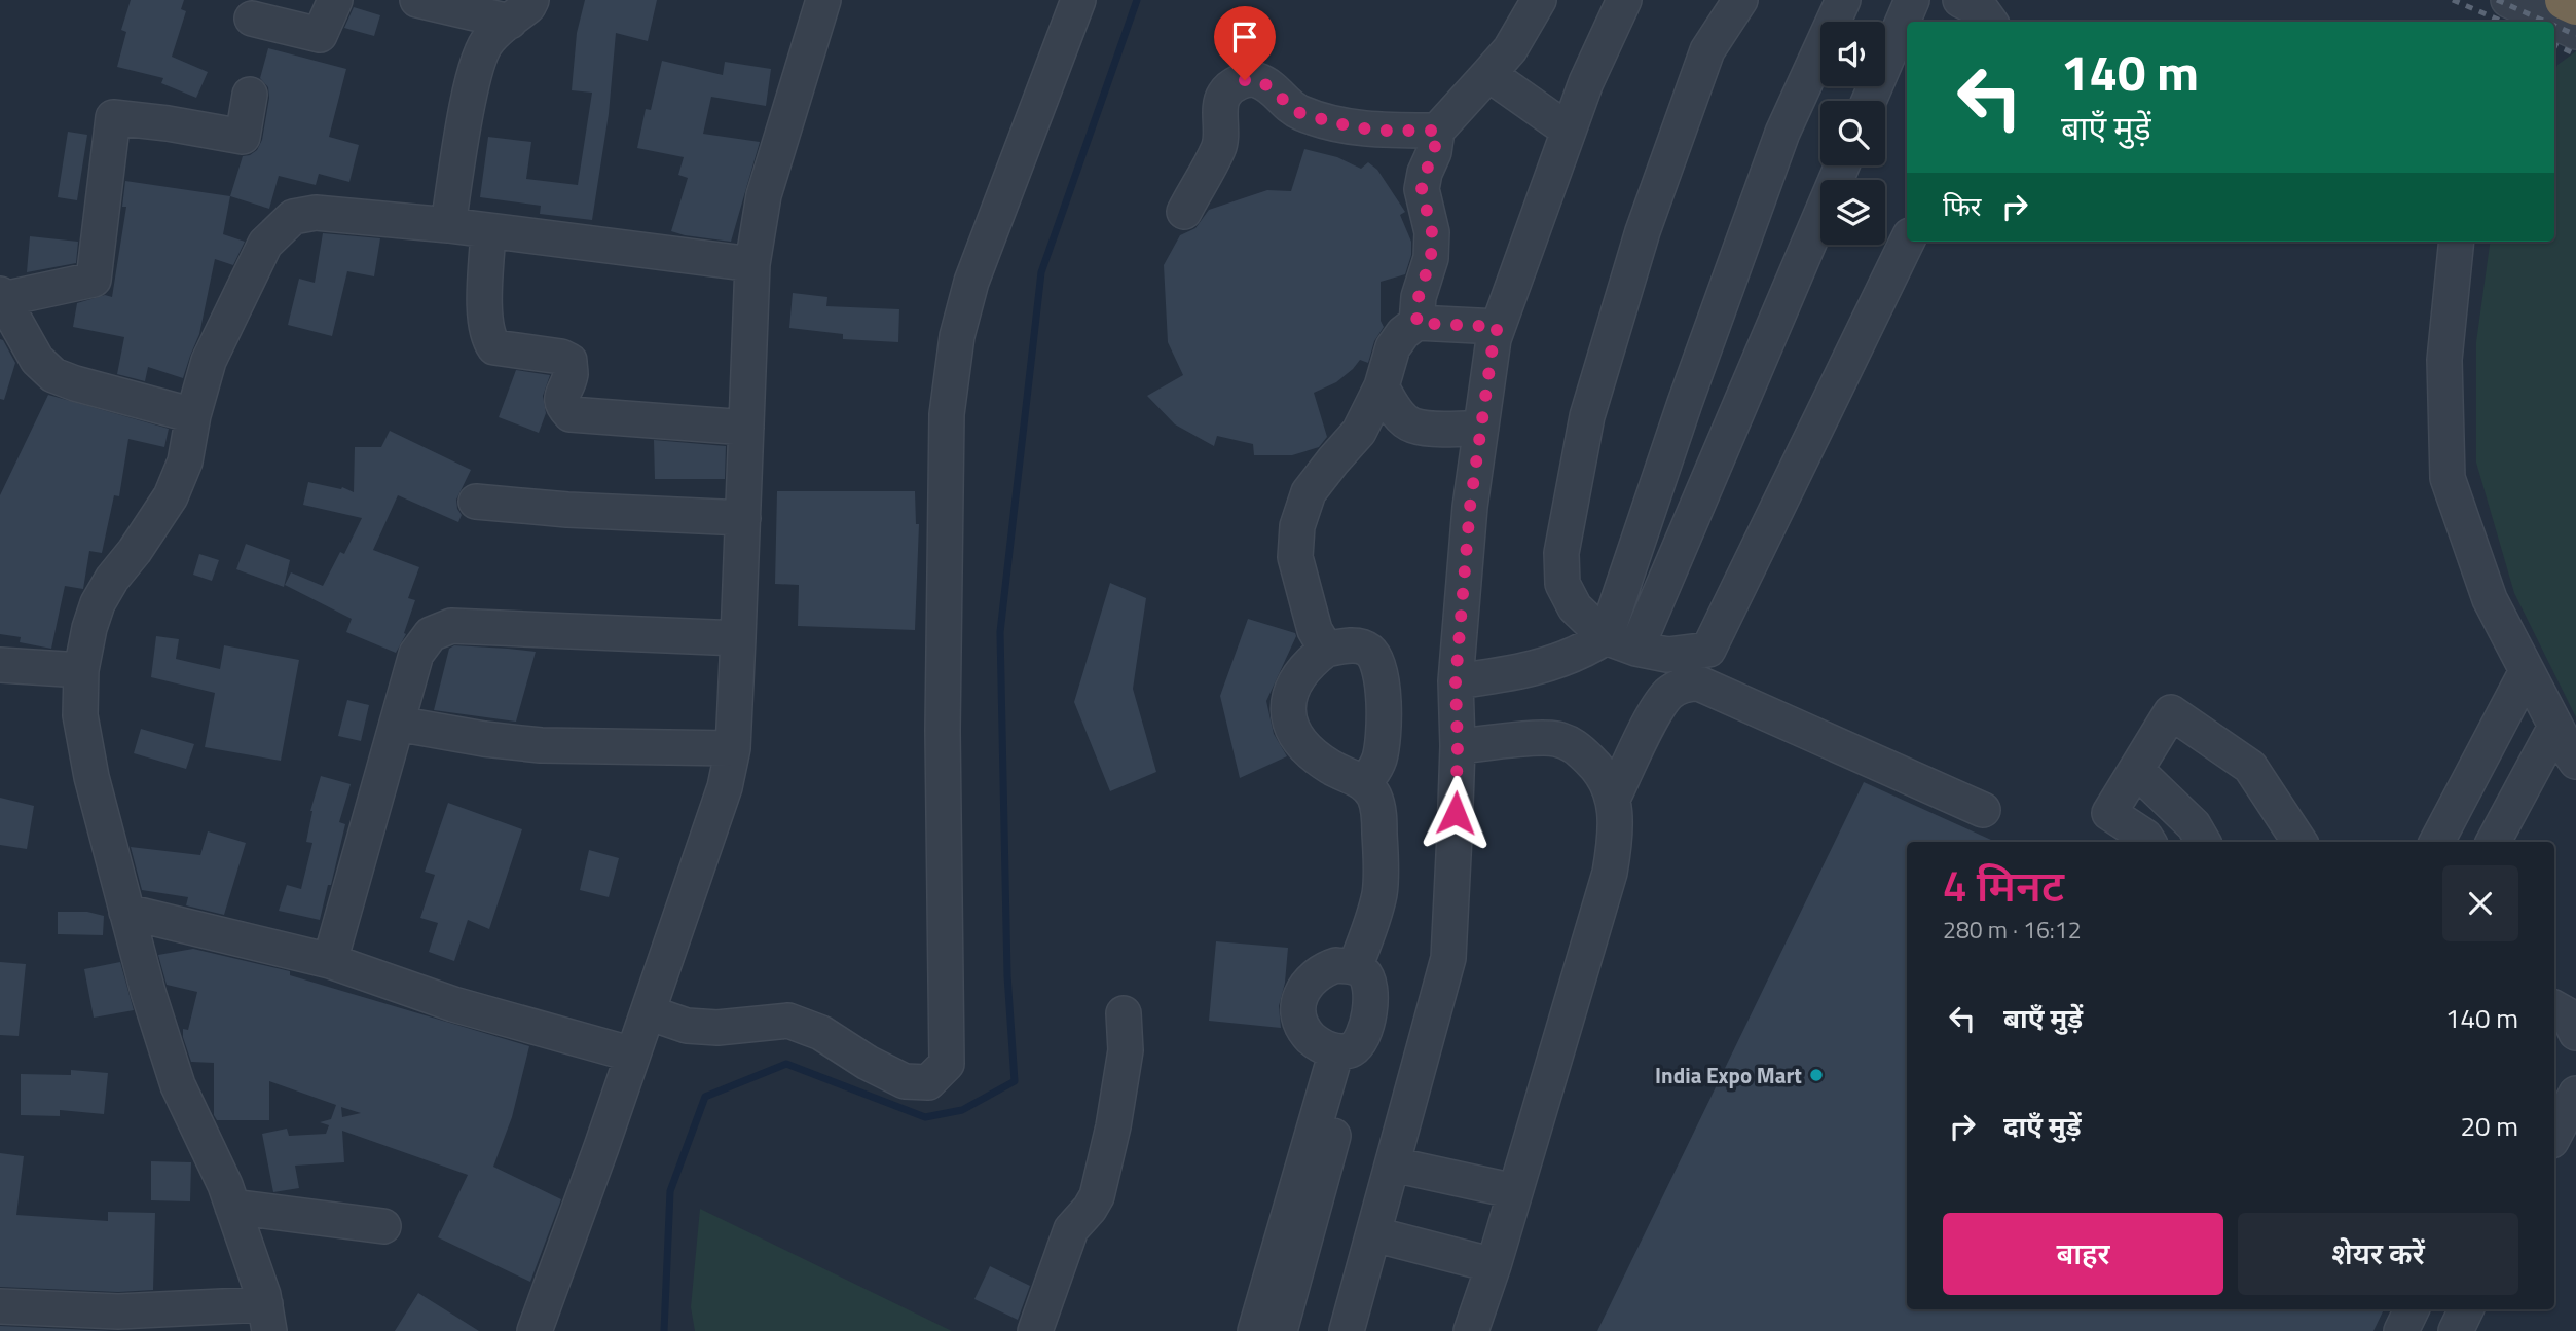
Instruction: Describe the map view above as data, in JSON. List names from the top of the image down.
{
  "places": ["India Expo Mart"],
  "page": {
    "turn": ["140 m", "बाएँ मुड़ें"],
    "then": "फिर",
    "heading": ["4 मिनट", "280 m · 16:12"],
    "list": [
      {
        "name": "बाएँ मुड़ें",
        "value": "140 m"
      },
      {
        "name": "दाएँ मुड़ें",
        "value": "20 m"
      }
    ],
    "buttons": ["बाहर", "शेयर करें"]
  }
}
